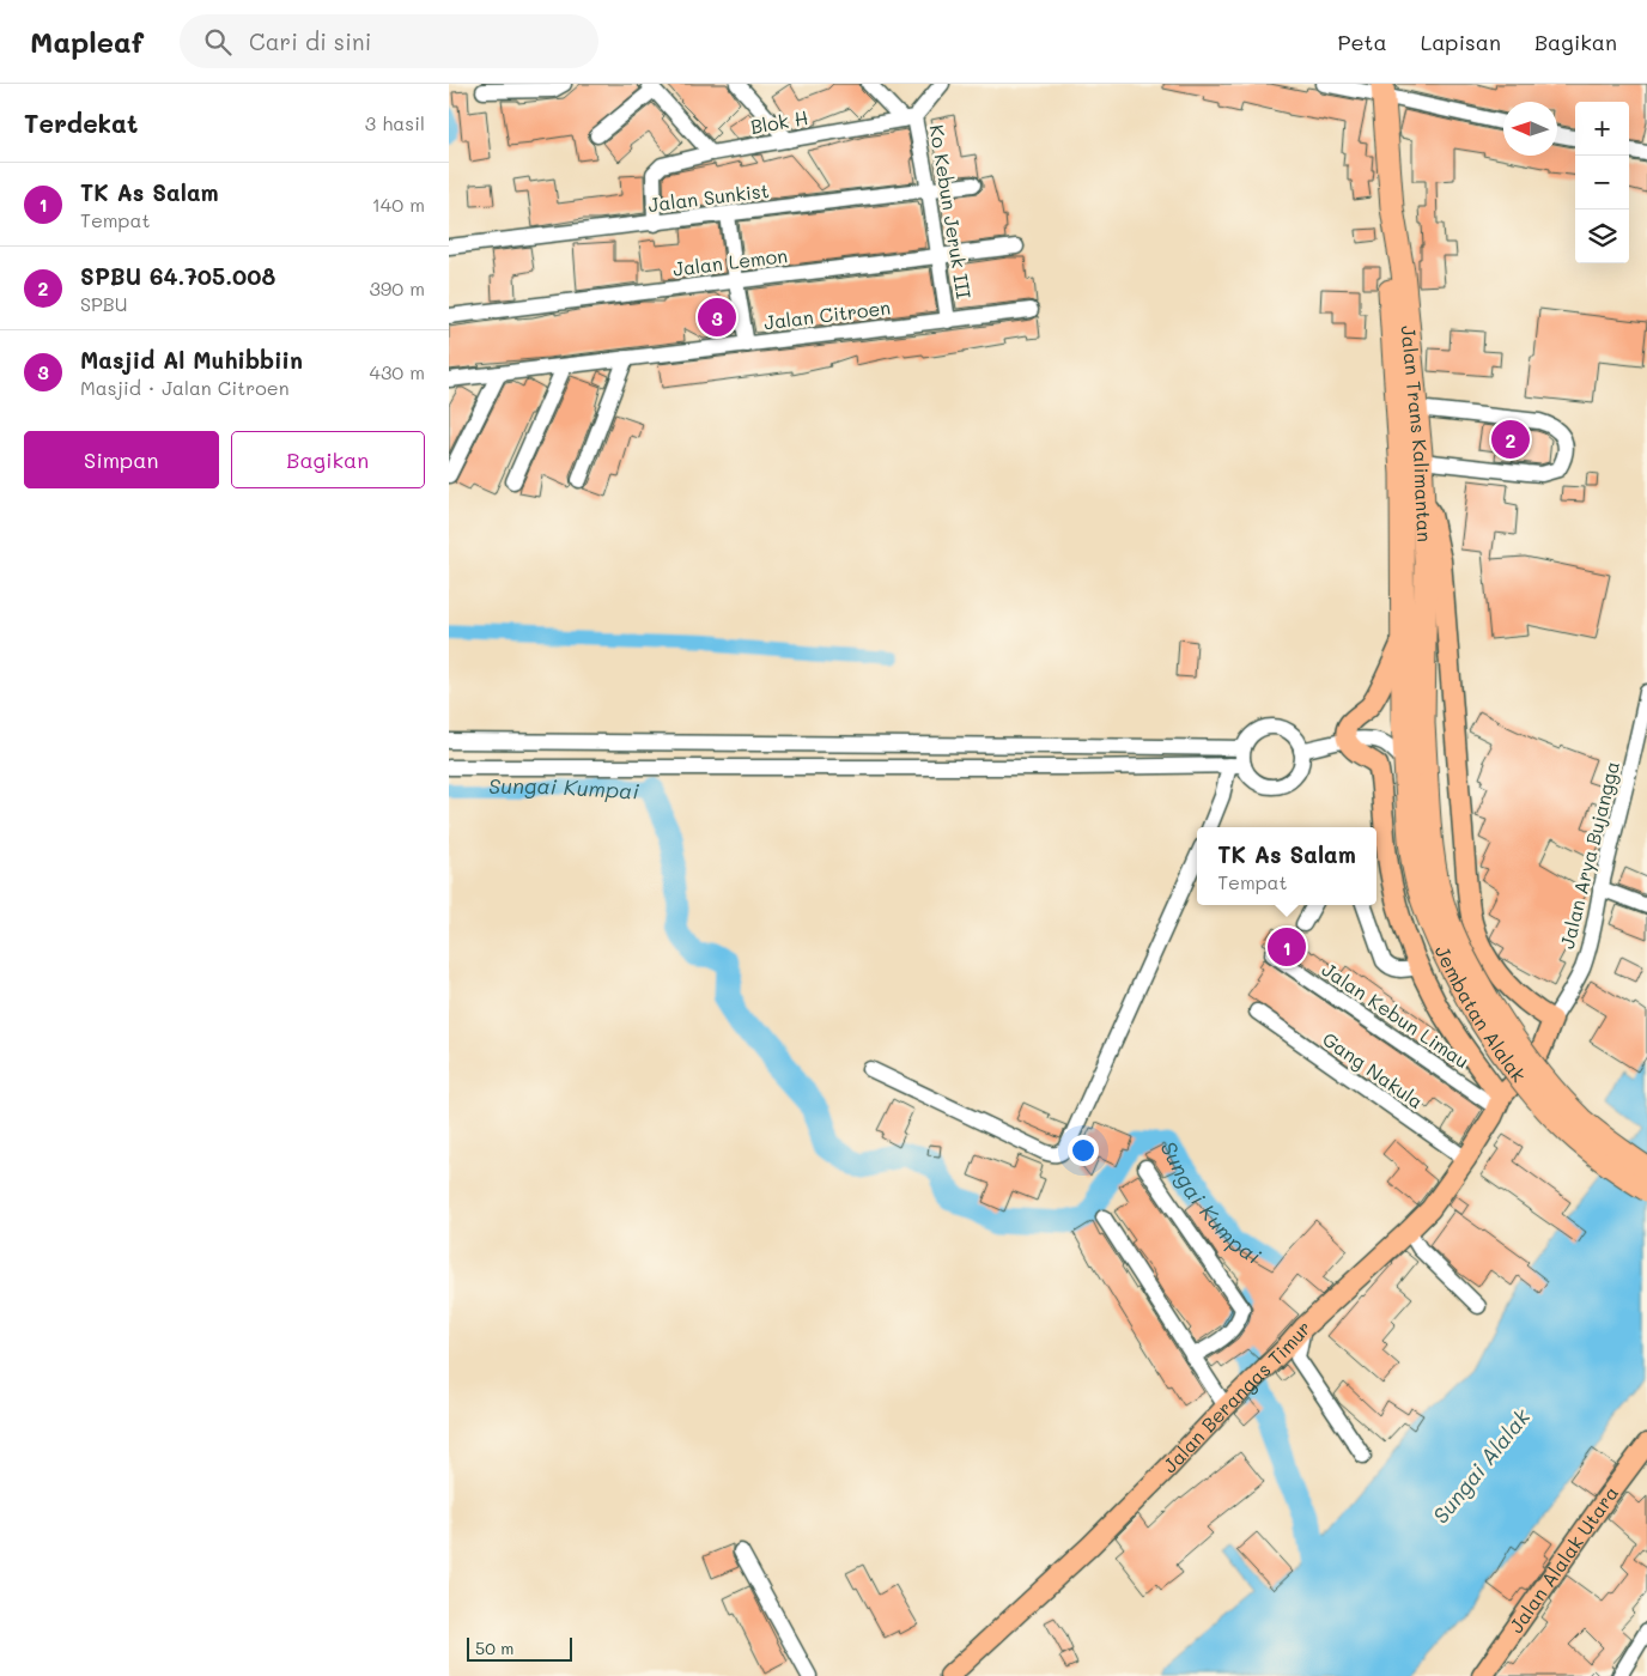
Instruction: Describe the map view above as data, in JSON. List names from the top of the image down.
{
  "streets": {
    "highway": ["Jalan Trans Kalimantan", "Jembatan Alalak"],
    "main road": ["Jalan Berangas Timur", "Jalan Alalak Utara"],
    "street": [
      "Blok H",
      "Jalan Sunkist",
      "Ko Kebun Jeruk III",
      "Jalan Lemon",
      "Jalan Citroen",
      "Jalan Arya Bujangga",
      "Jalan Kebun Limau",
      "Gang Nakula"
    ]
  },
  "crossings": [
    ["Blok H", "Jalan Sunkist"],
    ["Blok H", "Ko Kebun Jeruk III"],
    ["Jalan Sunkist", "Ko Kebun Jeruk III"],
    ["Ko Kebun Jeruk III", "Jalan Lemon"],
    ["Ko Kebun Jeruk III", "Jalan Citroen"],
    ["Jalan Trans Kalimantan", "Jembatan Alalak"],
    ["Jalan Arya Bujangga", "Jalan Berangas Timur"],
    ["Jalan Kebun Limau", "Jalan Berangas Timur"],
    ["Gang Nakula", "Jalan Berangas Timur"]
  ],
  "water": ["Sungai Kumpai", "Sungai Alalak"],
  "scale_bar": "50 m",
  "north": "left",
  "page": {
    "header": "Mapleaf",
    "search": "Cari di sini",
    "nav": ["Peta", "Lapisan", "Bagikan"],
    "heading": ["Terdekat", "3 hasil"],
    "map_buttons": ["+", "−"],
    "list": [
      {
        "mark": "1",
        "name": "TK As Salam",
        "note": "Tempat",
        "value": "140 m"
      },
      {
        "mark": "2",
        "name": "SPBU 64.705.008",
        "note": "SPBU",
        "value": "390 m"
      },
      {
        "mark": "3",
        "name": "Masjid Al Muhibbiin",
        "note": "Masjid · Jalan Citroen",
        "value": "430 m"
      }
    ],
    "pins": ["3", "2", "1"],
    "buttons": ["Simpan", "Bagikan"],
    "popup": ["TK As Salam", "Tempat"],
    "scale": "50 m"
  }
}
